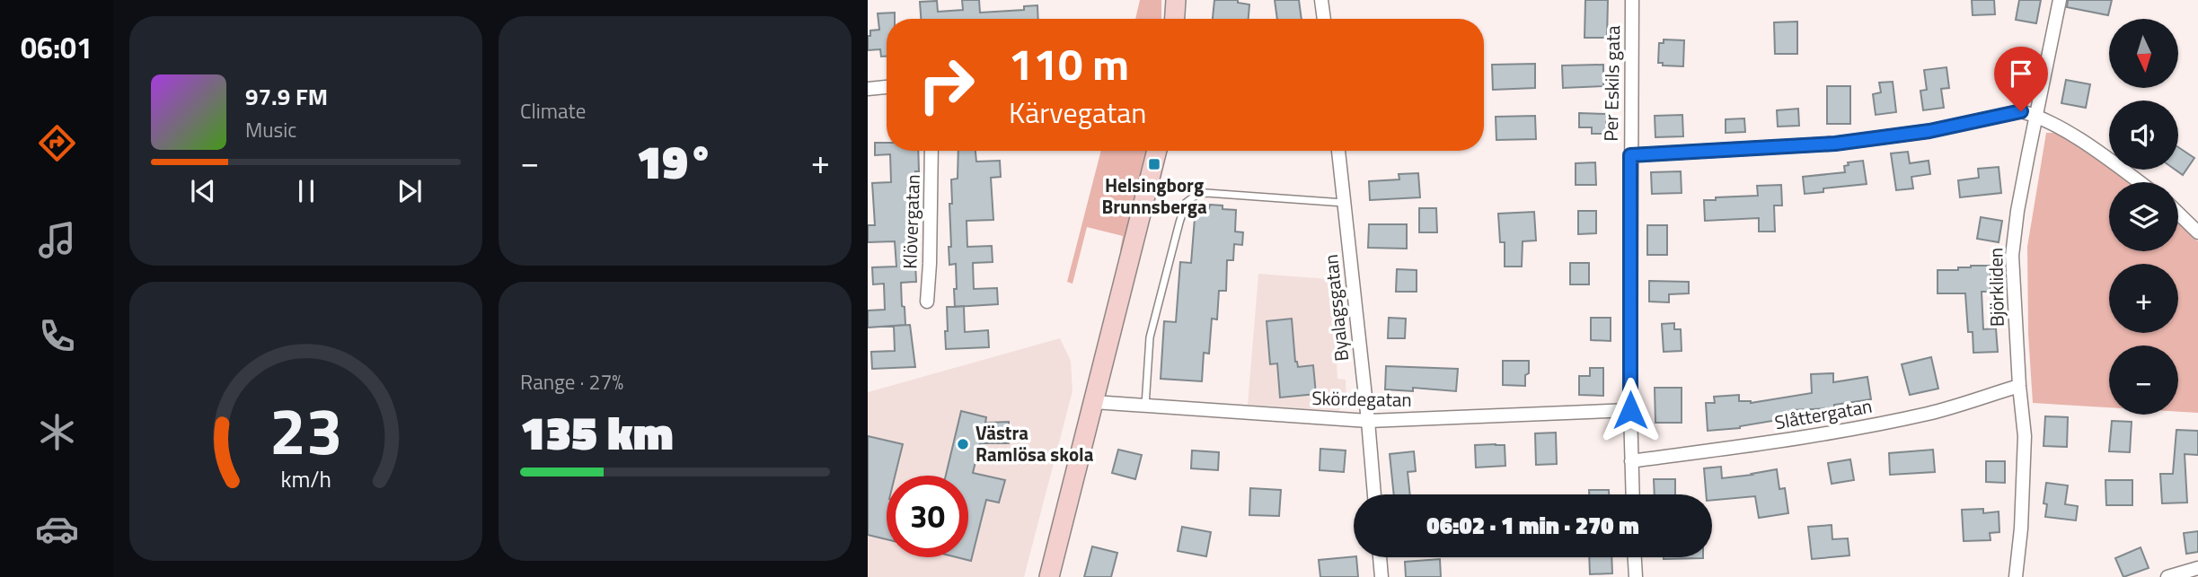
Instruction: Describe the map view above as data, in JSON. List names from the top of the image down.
{
  "streets": {
    "street": [
      "Per Eskils gata",
      "Klövergatan",
      "Björkliden",
      "Byalagsgatan",
      "Skördegatan",
      "Slåttergatan"
    ]
  },
  "crossings": [
    ["Per Eskils gata", "Skördegatan"],
    ["Per Eskils gata", "Slåttergatan"],
    ["Björkliden", "Slåttergatan"],
    ["Byalagsgatan", "Skördegatan"]
  ],
  "places": {
    "transit": ["Helsingborg Brunnsberga"],
    "other": ["Västra Ramlösa skola"]
  },
  "north": "bottom",
  "page": {
    "tabs": "06:01",
    "tile": [
      "Climate",
      ["Range · 27%", "135 km"]
    ],
    "map_buttons": ["+", "−"],
    "turn": ["110 m", "Kärvegatan"],
    "song": ["97.9 FM", "Music"],
    "heat": ["−", "19°", "+"],
    "limit": "30",
    "trip": "06:02 · 1 min · 270 m",
    "gauge": ["23", "km/h"]
  }
}
